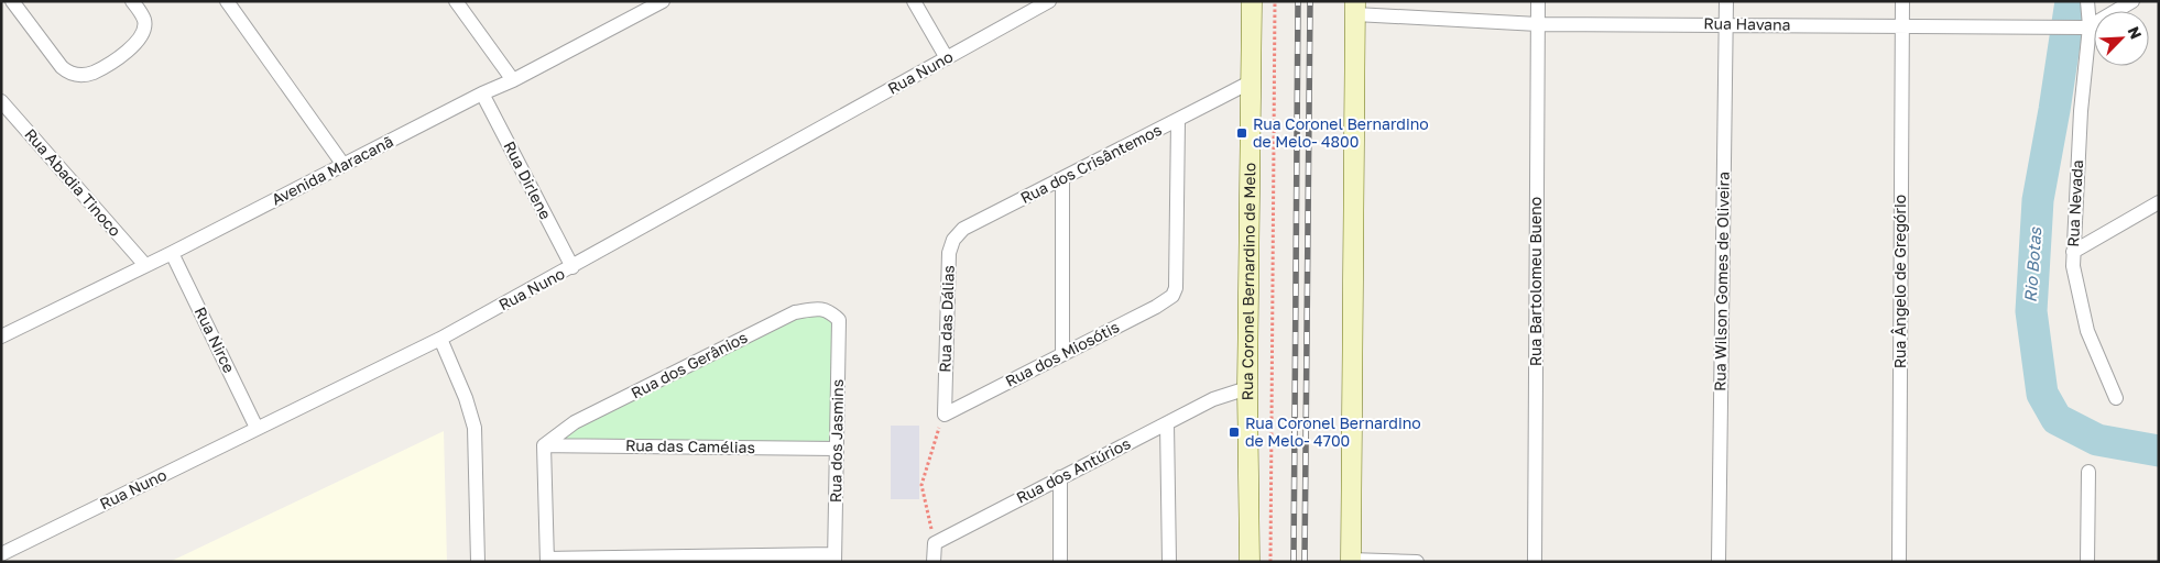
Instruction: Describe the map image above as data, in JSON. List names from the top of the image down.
{
  "streets": {
    "main road": ["Rua Coronel Bernardino de Melo"],
    "street": [
      "Rua Havana",
      "Rua Nuno",
      "Rua dos Crisântemos",
      "Avenida Maracanã",
      "Rua Dirlene",
      "Rua Abadia Tinoco",
      "Rua Nevada",
      "Rua Bartolomeu Bueno",
      "Rua Wilson Gomes de Oliveira",
      "Rua Ângelo de Gregório",
      "Rua das Dálias",
      "Rua Nirce",
      "Rua dos Miosótis",
      "Rua dos Gerânios",
      "Rua dos Jasmins",
      "Rua das Camélias",
      "Rua dos Antúrios"
    ]
  },
  "crossings": [
    ["Rua Havana", "Rua Nevada"],
    ["Rua Havana", "Rua Bartolomeu Bueno"],
    ["Rua Havana", "Rua Wilson Gomes de Oliveira"],
    ["Rua Havana", "Rua Ângelo de Gregório"],
    ["Rua Nuno", "Rua Dirlene"],
    ["Rua Nuno", "Rua Nirce"],
    ["Rua dos Crisântemos", "Rua Coronel Bernardino de Melo"],
    ["Rua dos Crisântemos", "Rua das Dálias"],
    ["Rua dos Crisântemos", "Rua dos Miosótis"],
    ["Avenida Maracanã", "Rua Dirlene"],
    ["Avenida Maracanã", "Rua Abadia Tinoco"],
    ["Avenida Maracanã", "Rua Nirce"],
    ["Rua Coronel Bernardino de Melo", "Rua dos Antúrios"],
    ["Rua das Dálias", "Rua dos Miosótis"],
    ["Rua dos Gerânios", "Rua dos Jasmins"],
    ["Rua dos Gerânios", "Rua das Camélias"],
    ["Rua dos Jasmins", "Rua das Camélias"]
  ],
  "water": ["Rio Botas"],
  "places": {
    "transit": ["Rua Coronel Bernardino de Melo- 4800", "Rua Coronel Bernardino de Melo- 4700"]
  },
  "north": "top right"
}
